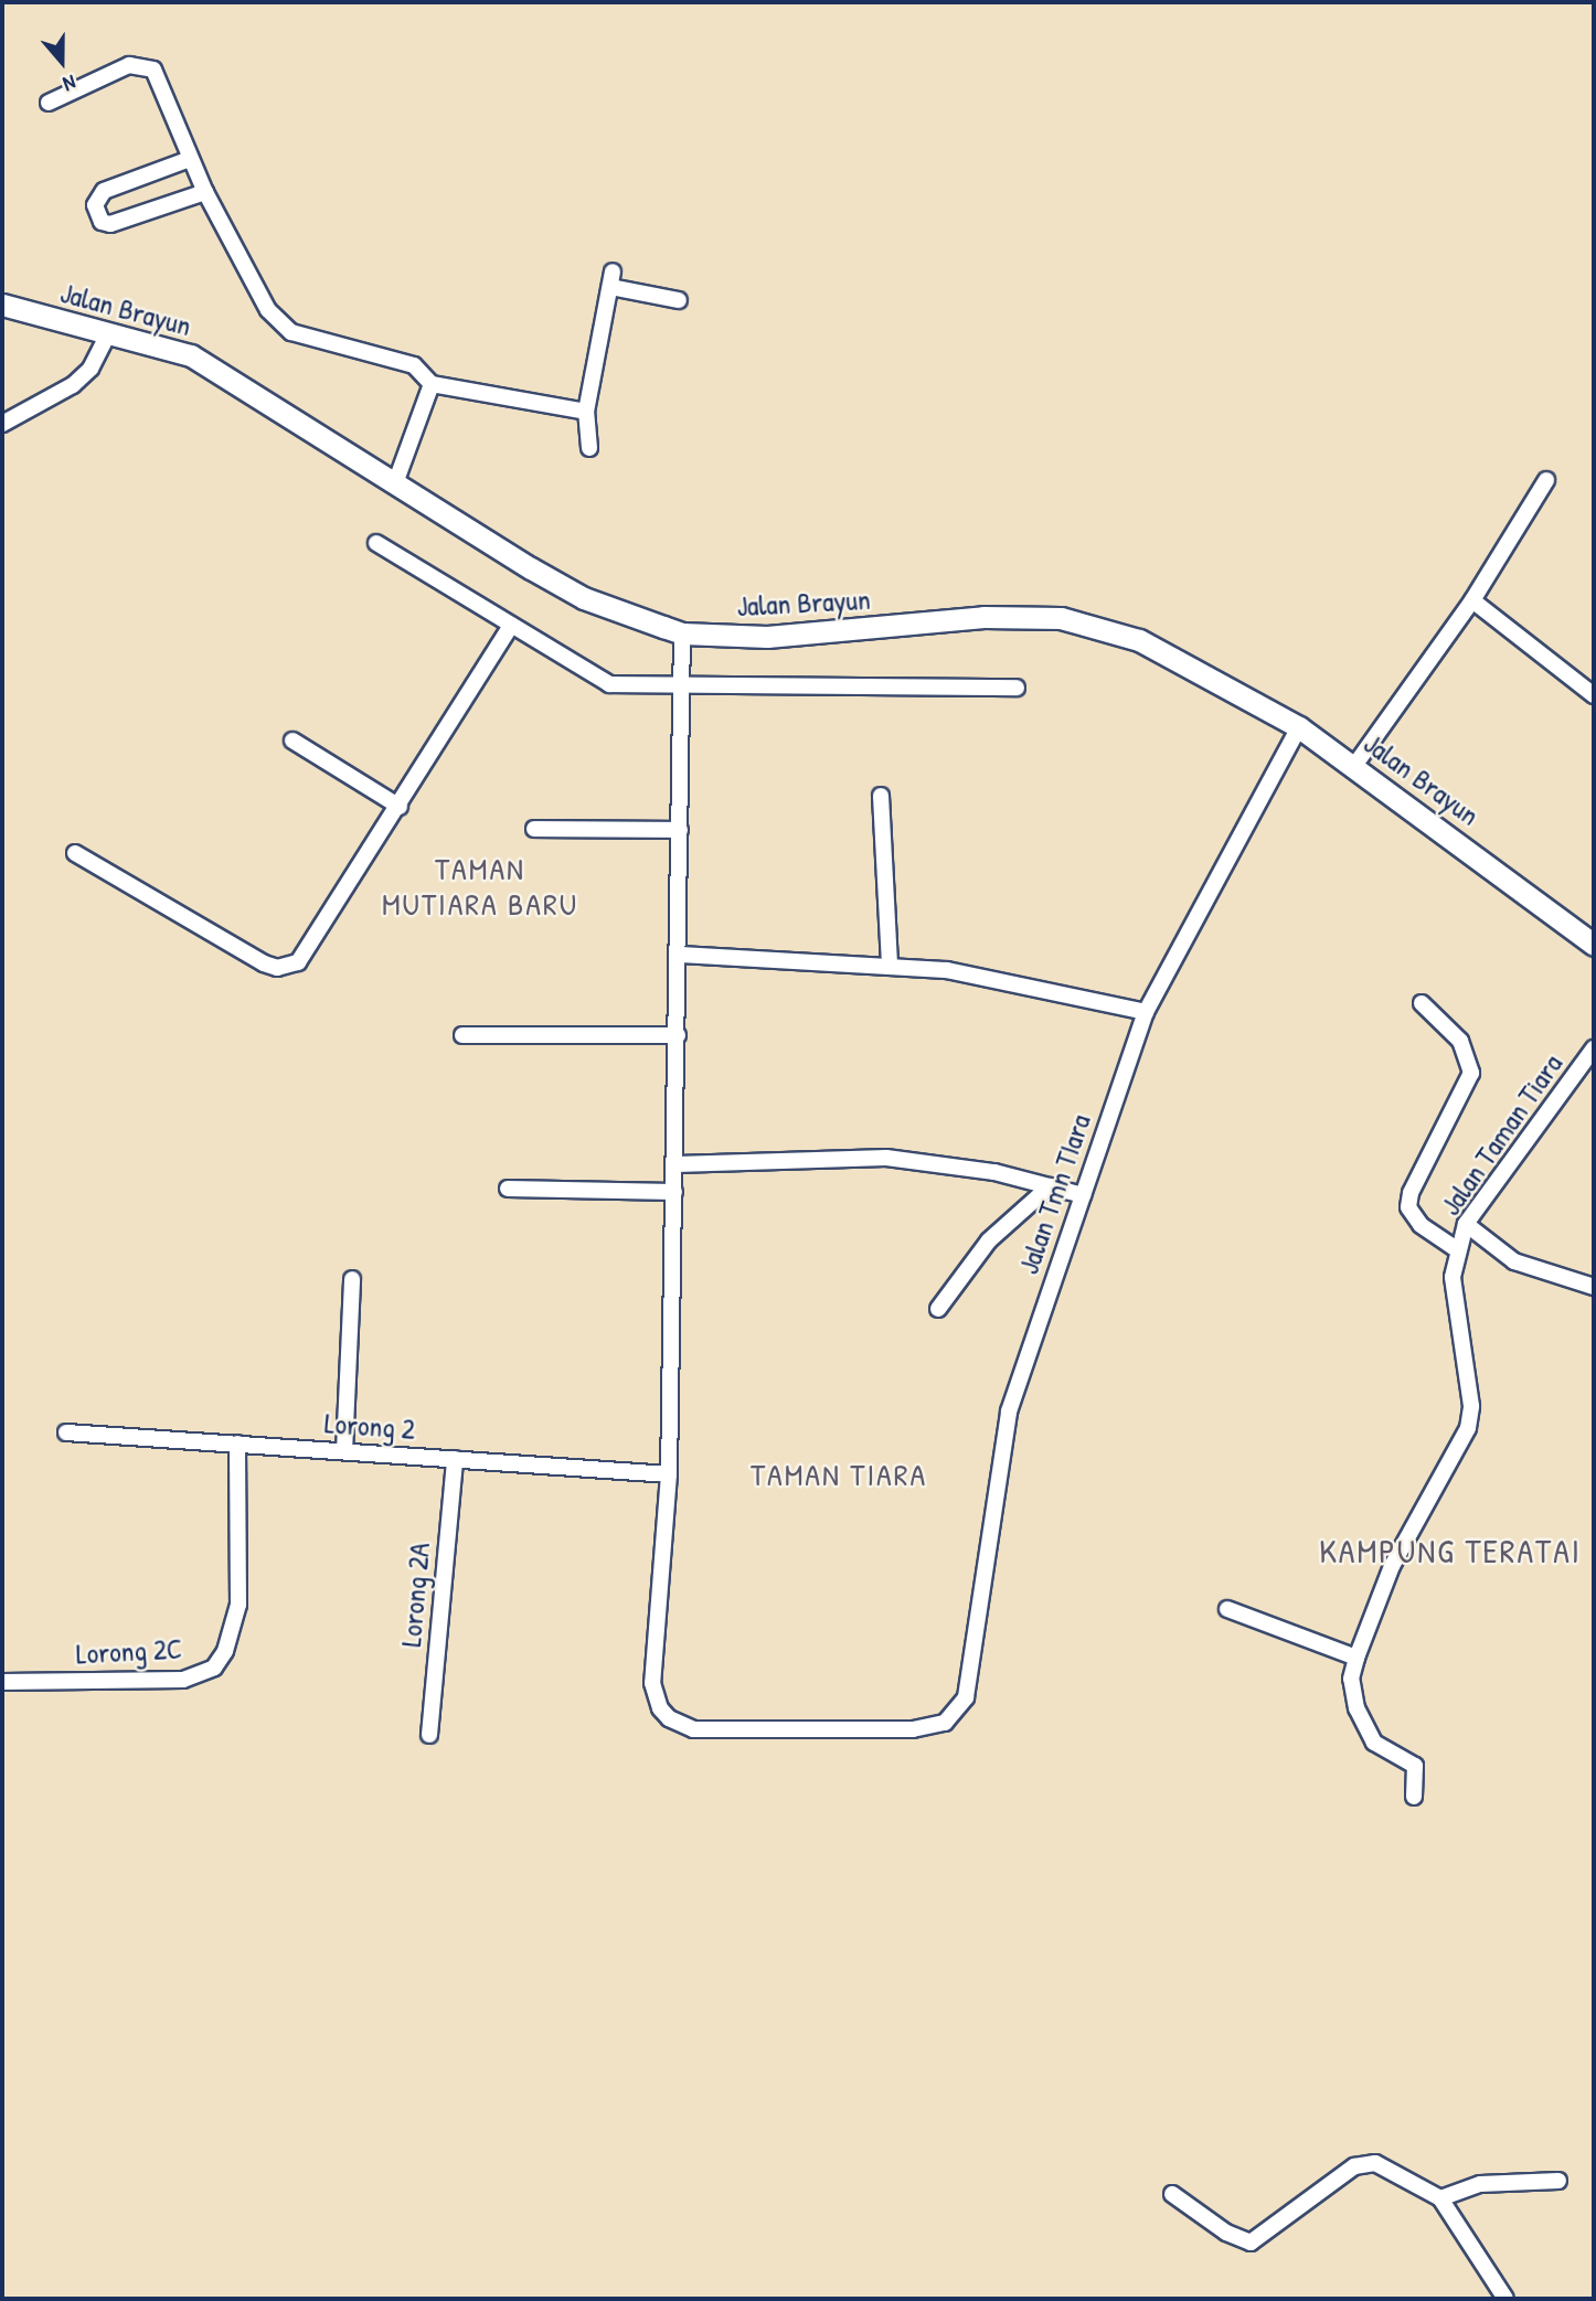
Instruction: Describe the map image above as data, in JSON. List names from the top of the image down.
{
  "streets": {
    "main road": ["Jalan Brayun"],
    "street": [
      "Jalan Taman Tiara",
      "Jalan Tmn TIara",
      "Lorong 2",
      "Lorong 2A",
      "Lorong 2C"
    ]
  },
  "crossings": [
    ["Jalan Brayun", "Jalan Tmn TIara"],
    ["Jalan Tmn TIara", "Lorong 2"],
    ["Lorong 2", "Lorong 2A"],
    ["Lorong 2", "Lorong 2C"]
  ],
  "districts": ["TAMAN MUTIARA BARU", "TAMAN TIARA", "KAMPUNG TERATAI"],
  "north": "bottom"
}
